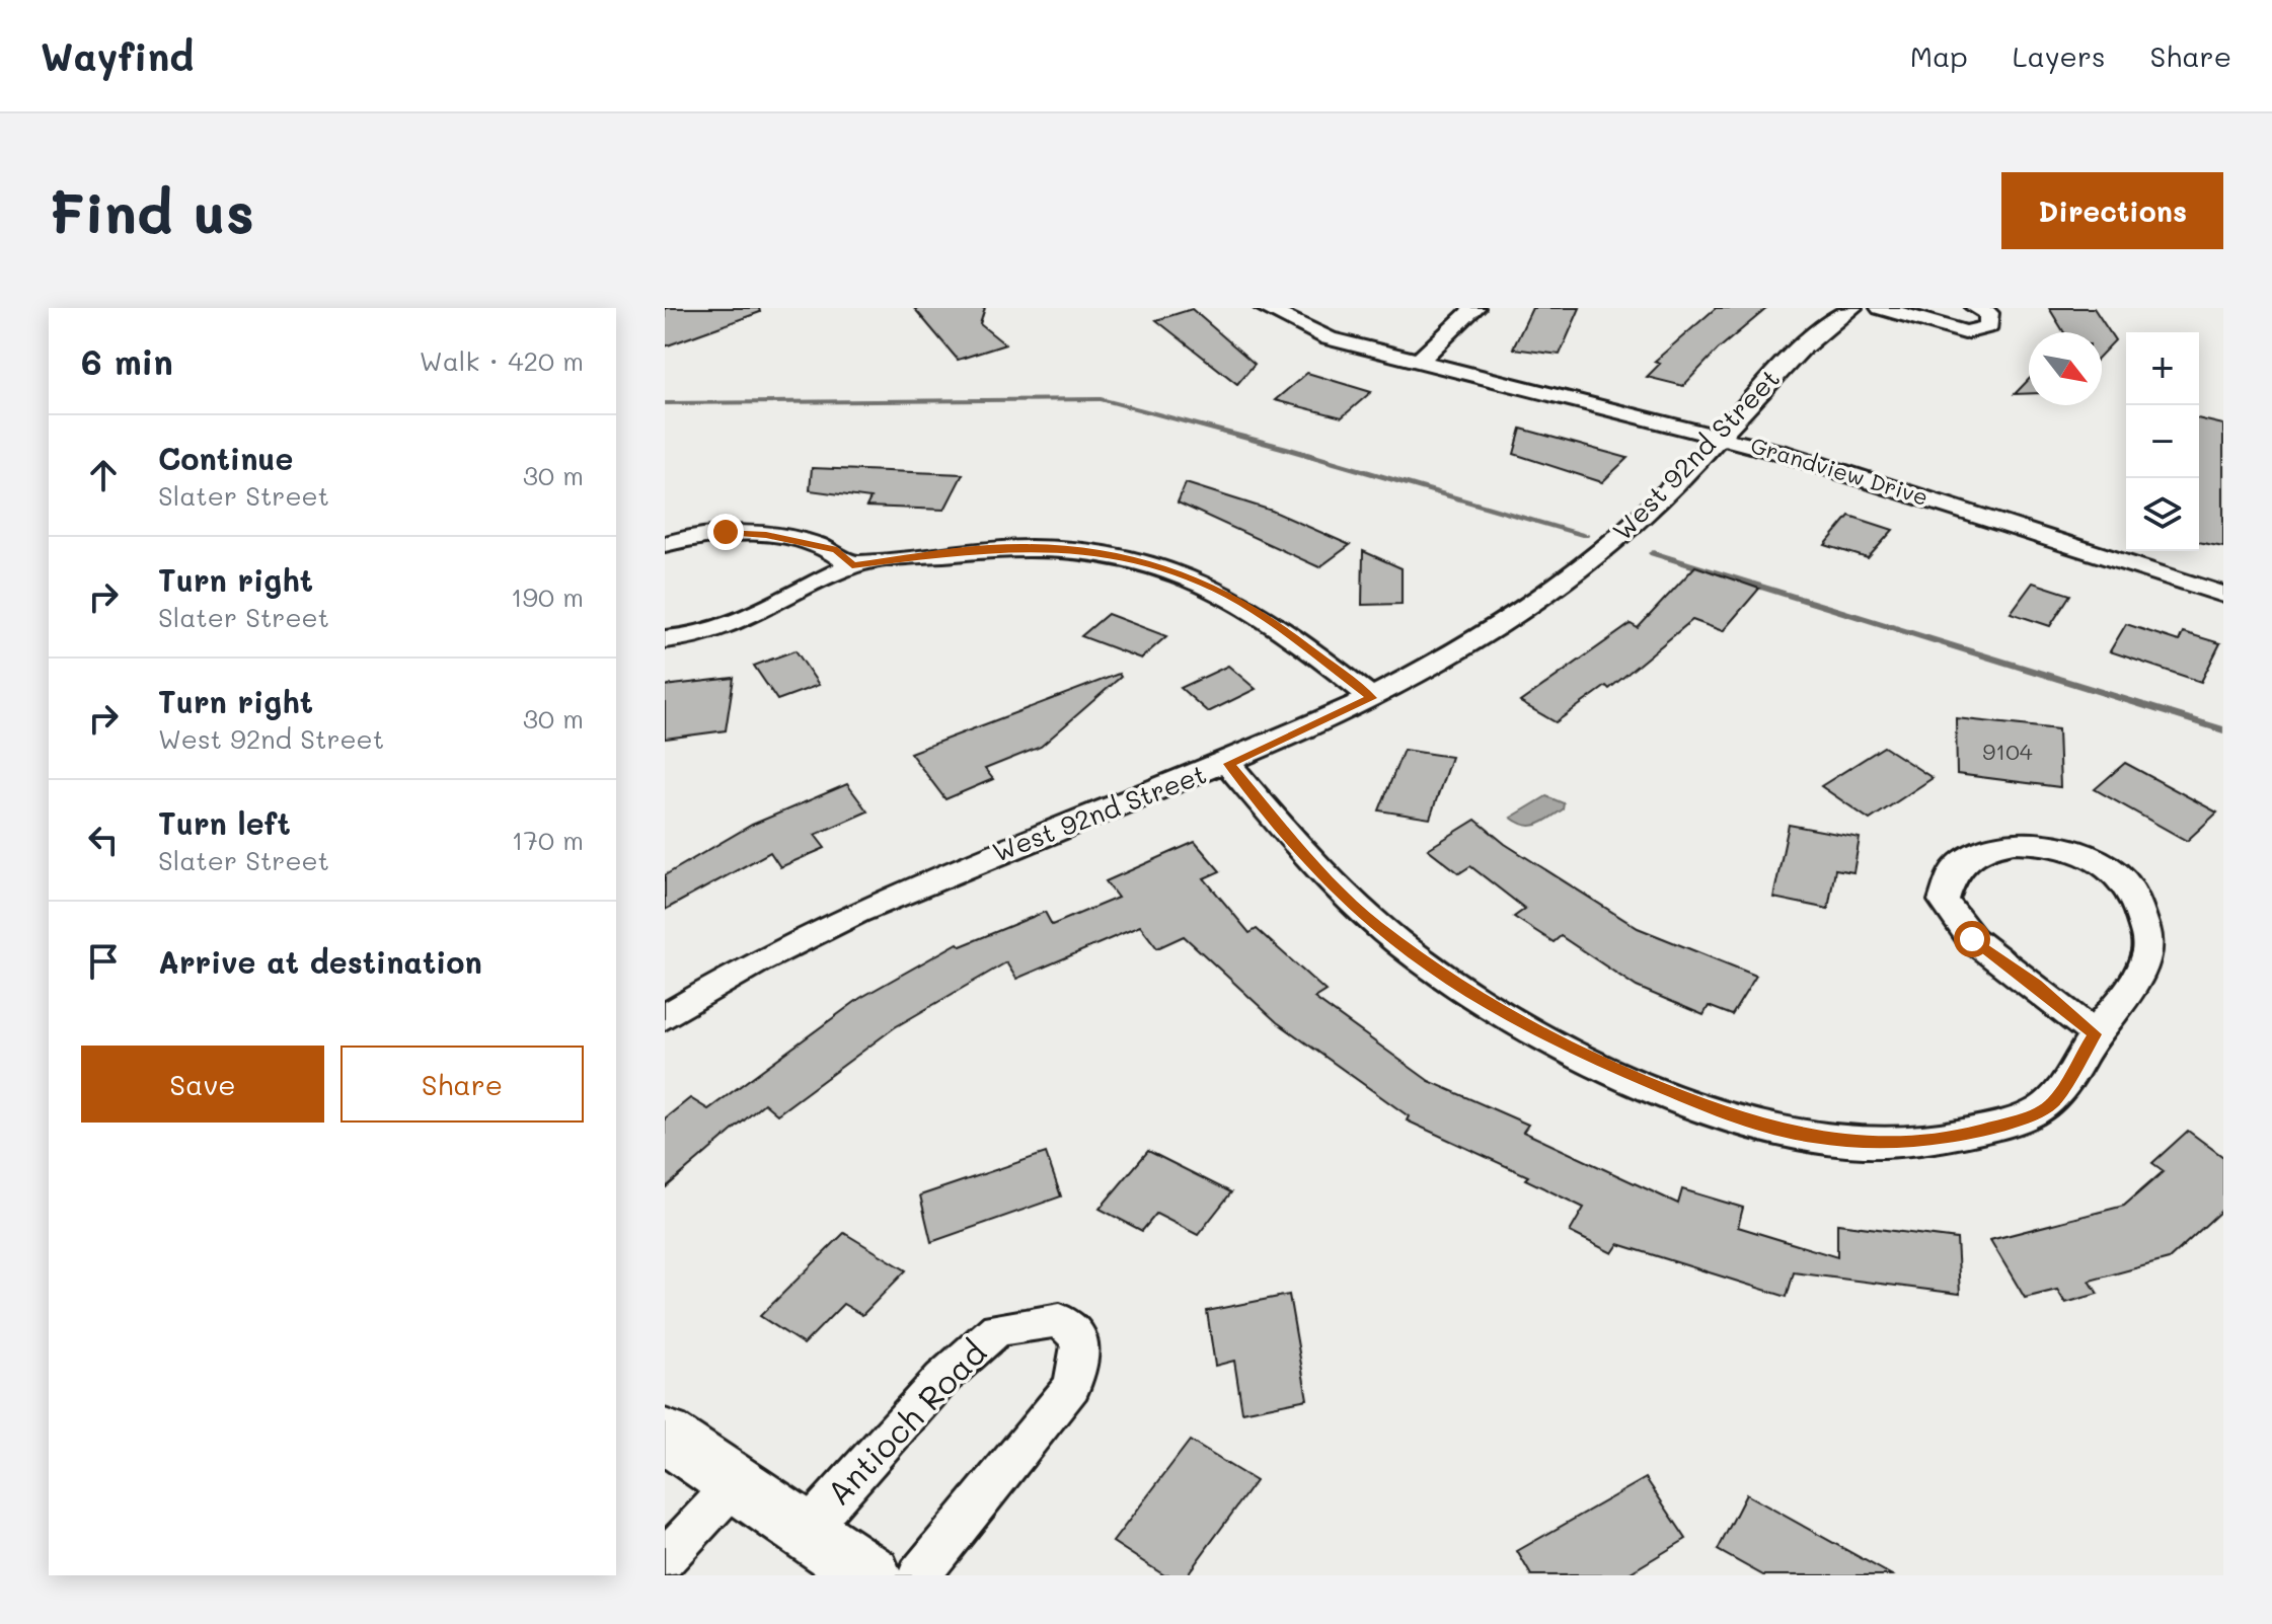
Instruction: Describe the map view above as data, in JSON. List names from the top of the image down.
{
  "streets": {
    "main road": ["Antioch Road"],
    "street": ["West 92nd Street", "Grandview Drive"]
  },
  "crossings": [
    ["West 92nd Street", "Grandview Drive"]
  ],
  "house_numbers": ["9104"],
  "north": "bottom right",
  "page": {
    "header": "Wayfind",
    "nav": ["Map", "Layers", "Share"],
    "buttons": [
      "Directions",
      ["Save", "Share"]
    ],
    "title": "Find us",
    "heading": ["6 min", "Walk · 420 m"],
    "map_buttons": ["+", "−"],
    "list": [
      ["Continue", "Slater Street", "30 m"],
      ["Turn right", "Slater Street", "190 m"],
      ["Turn right", "West 92nd Street", "30 m"],
      ["Turn left", "Slater Street", "170 m"],
      "Arrive at destination"
    ]
  }
}
